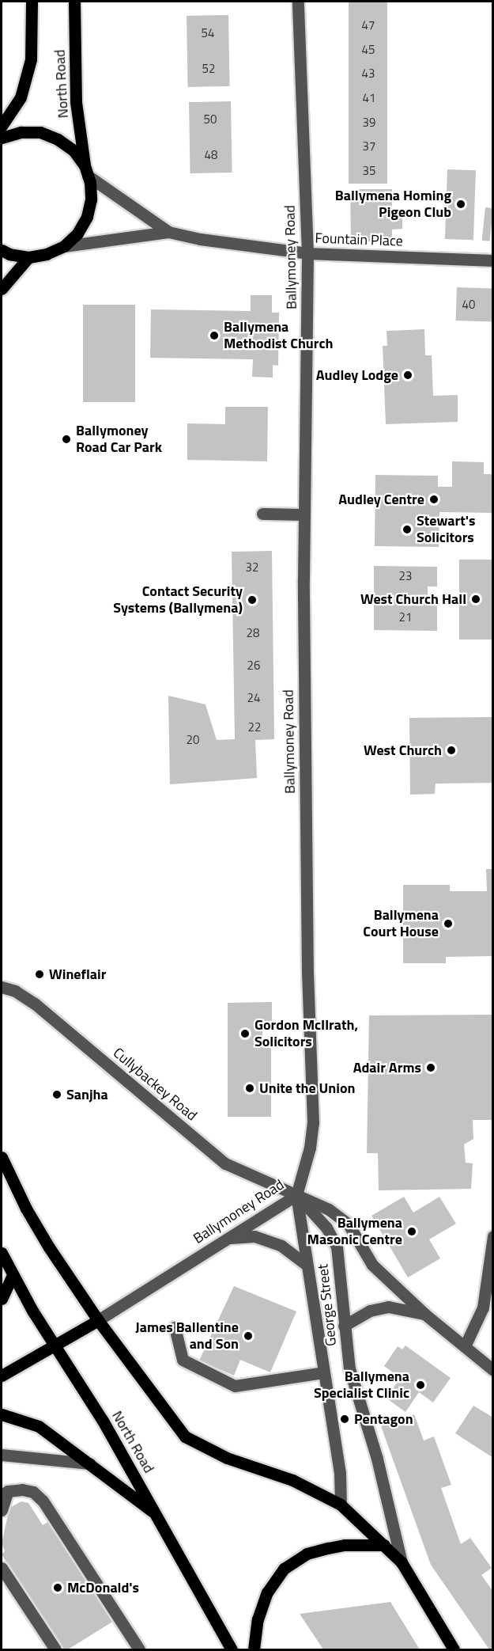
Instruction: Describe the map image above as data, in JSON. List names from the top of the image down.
{
  "streets": {
    "main road": ["North Road", "Ballymoney Road"],
    "street": ["Fountain Place", "Cullybackey Road", "George Street"]
  },
  "crossings": [
    ["North Road", "Fountain Place"],
    ["North Road", "Ballymoney Road"],
    ["Fountain Place", "Ballymoney Road"],
    ["Ballymoney Road", "Cullybackey Road"],
    ["Ballymoney Road", "George Street"],
    ["Cullybackey Road", "George Street"]
  ],
  "places": [
    "Ballymena Homing Pigeon Club",
    "Ballymena Methodist Church",
    "Audley Lodge",
    "Ballymoney Road Car Park",
    "Audley Centre",
    "Stewart's Solicitors",
    "West Church Hall",
    "Contact Security Systems (Ballymena)",
    "West Church",
    "Ballymena Court House",
    "Wineflair",
    "Gordon McIlrath, Solicitors",
    "Adair Arms",
    "Unite the Union",
    "Sanjha",
    "Ballymena Masonic Centre",
    "James Ballentine and Son",
    "Ballymena Specialist Clinic",
    "Pentagon",
    "McDonald's"
  ],
  "house_numbers": [
    "47",
    "54",
    "45",
    "52",
    "43",
    "41",
    "50",
    "39",
    "37",
    "48",
    "35",
    "40",
    "32",
    "23",
    "21",
    "28",
    "26",
    "24",
    "22",
    "20"
  ]
}
